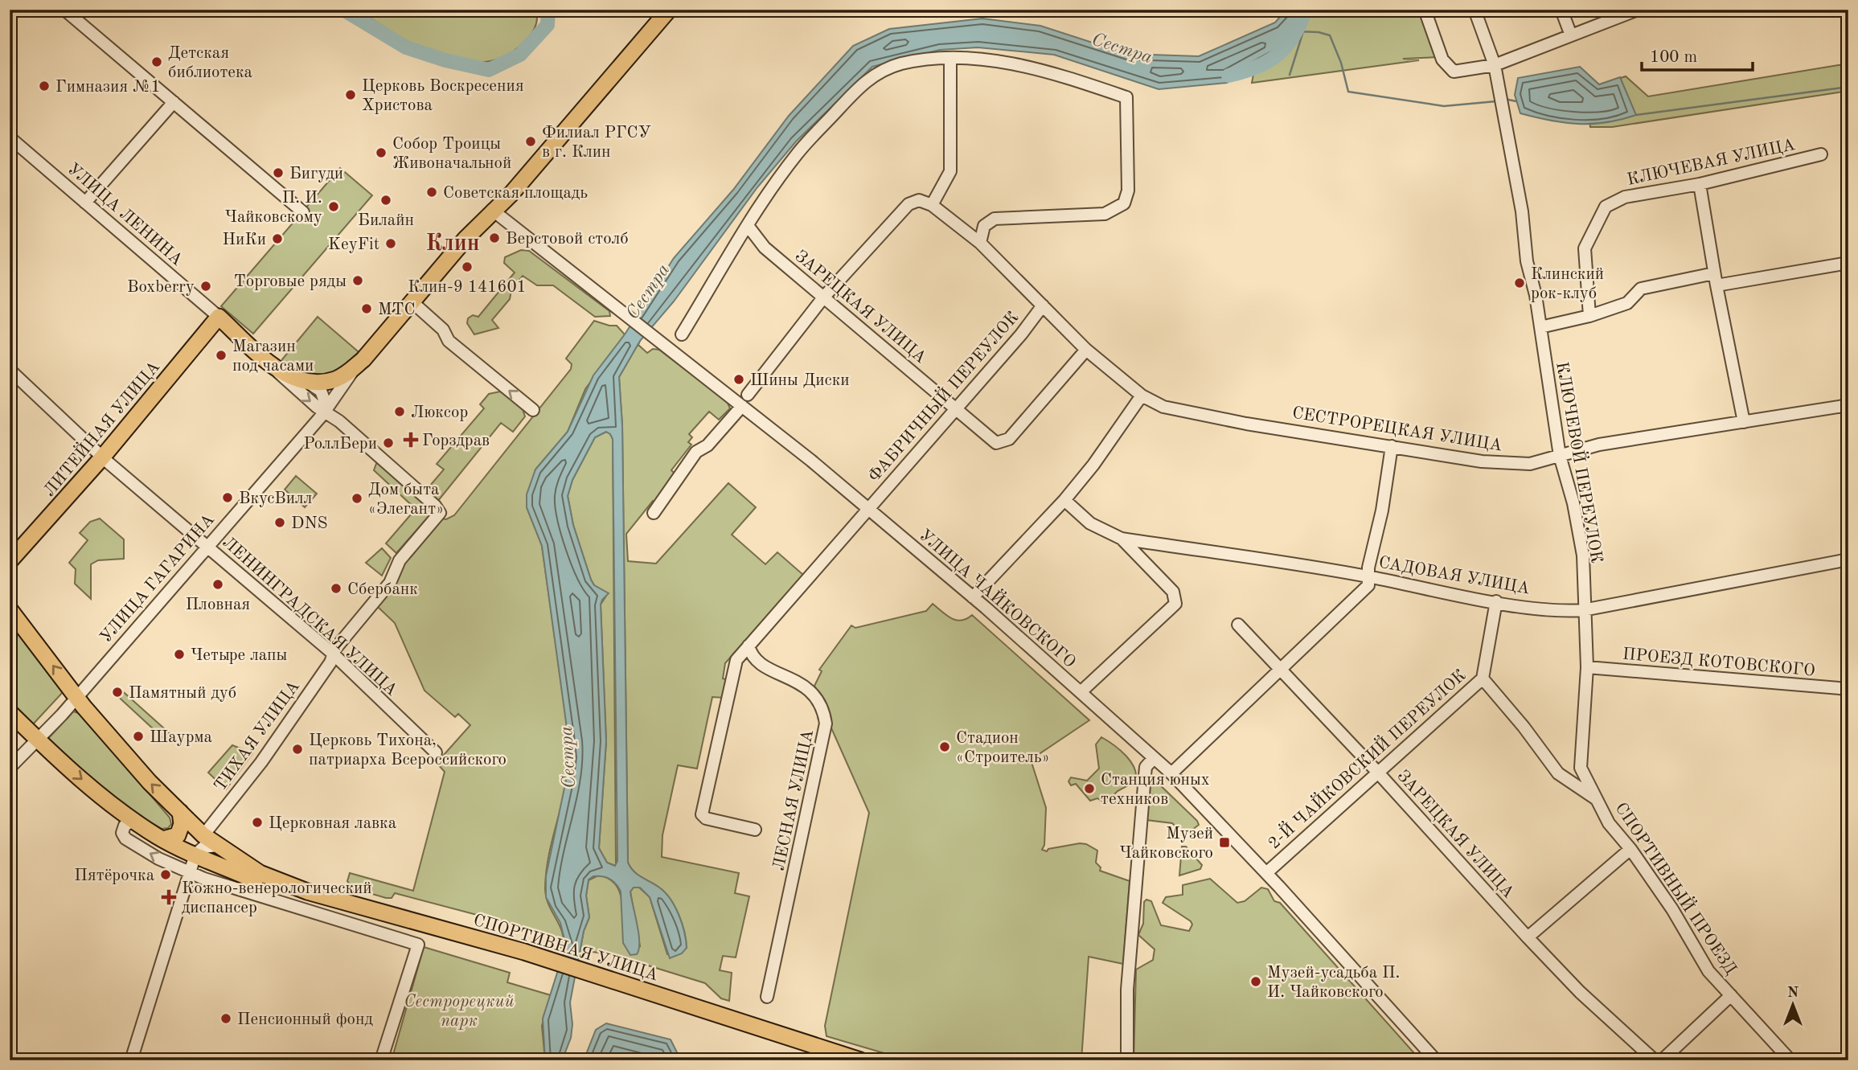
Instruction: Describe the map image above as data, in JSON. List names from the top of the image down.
{
  "streets": {
    "highway": ["ЛИТЕЙНАЯ УЛИЦА", "УЛИЦА ГАГАРИНА", "СПОРТИВНАЯ УЛИЦА"],
    "street": [
      "КЛЮЧЕВАЯ УЛИЦА",
      "УЛИЦА ЛЕНИНА",
      "ЗАРЕЦКАЯ УЛИЦА",
      "ФАБРИЧНЫЙ ПЕРЕУЛОК",
      "СЕСТРОРЕЦКАЯ УЛИЦА",
      "КЛЮЧЕВОЙ ПЕРЕУЛОК",
      "САДОВАЯ УЛИЦА",
      "УЛИЦА ЧАЙКОВСКОГО",
      "ЛЕНИНГРАДСКАЯ УЛИЦА",
      "ПРОЕЗД КОТОВСКОГО",
      "ТИХАЯ УЛИЦА",
      "2-Й ЧАЙКОВСКИЙ ПЕРЕУЛОК",
      "ЛЕСНАЯ УЛИЦА",
      "СПОРТИВНЫЙ ПРОЕЗД"
    ]
  },
  "crossings": [
    ["УЛИЦА ЛЕНИНА", "ЛИТЕЙНАЯ УЛИЦА"],
    ["ЗАРЕЦКАЯ УЛИЦА", "ФАБРИЧНЫЙ ПЕРЕУЛОК"],
    ["ЗАРЕЦКАЯ УЛИЦА", "СЕСТРОРЕЦКАЯ УЛИЦА"],
    ["ЗАРЕЦКАЯ УЛИЦА", "2-Й ЧАЙКОВСКИЙ ПЕРЕУЛОК"],
    ["ФАБРИЧНЫЙ ПЕРЕУЛОК", "СЕСТРОРЕЦКАЯ УЛИЦА"],
    ["ФАБРИЧНЫЙ ПЕРЕУЛОК", "УЛИЦА ЧАЙКОВСКОГО"],
    ["ФАБРИЧНЫЙ ПЕРЕУЛОК", "ЛЕСНАЯ УЛИЦА"],
    ["ЛИТЕЙНАЯ УЛИЦА", "ЛЕНИНГРАДСКАЯ УЛИЦА"],
    ["СЕСТРОРЕЦКАЯ УЛИЦА", "КЛЮЧЕВОЙ ПЕРЕУЛОК"],
    ["КЛЮЧЕВОЙ ПЕРЕУЛОК", "САДОВАЯ УЛИЦА"],
    ["КЛЮЧЕВОЙ ПЕРЕУЛОК", "ПРОЕЗД КОТОВСКОГО"],
    ["КЛЮЧЕВОЙ ПЕРЕУЛОК", "СПОРТИВНЫЙ ПРОЕЗД"],
    ["САДОВАЯ УЛИЦА", "2-Й ЧАЙКОВСКИЙ ПЕРЕУЛОК"],
    ["УЛИЦА ГАГАРИНА", "УЛИЦА ЧАЙКОВСКОГО"],
    ["УЛИЦА ГАГАРИНА", "ЛЕНИНГРАДСКАЯ УЛИЦА"],
    ["УЛИЦА ГАГАРИНА", "ТИХАЯ УЛИЦА"],
    ["УЛИЦА ЧАЙКОВСКОГО", "2-Й ЧАЙКОВСКИЙ ПЕРЕУЛОК"],
    ["ЛЕНИНГРАДСКАЯ УЛИЦА", "ТИХАЯ УЛИЦА"]
  ],
  "districts": ["Клин"],
  "water": ["Сестра"],
  "parks": ["Сестрорецкий парк"],
  "places": {
    "other": [
      "Детская библиотека",
      "Гимназия №1",
      "Церковь Воскресения Христова",
      "Филиал РГСУ в г. Клин",
      "Собор Троицы Живоначальной",
      "Бигуди",
      "Советская площадь",
      "Билайн",
      "П. И. Чайковскому",
      "Верстовой столб",
      "НиКи",
      "KeyFit",
      "Клин-9 141601",
      "Tорговые ряды",
      "Клинский рок-клуб",
      "Boxberry",
      "МТС",
      "Магазин под часами",
      "Шины Диски",
      "Люксор",
      "РоллБери",
      "ВкусВилл",
      "Дом быта «Элегант»",
      "DNS",
      "Пловная",
      "Сбербанк",
      "Четыре лапы",
      "Памятный дуб",
      "Шаурма",
      "Стадион «Строитель»",
      "Церковь Тихона, патриарха Всероссийского",
      "Станция юных техников",
      "Церковная лавка",
      "Пятёрочка",
      "Музей-усадьба П. И. Чайковского",
      "Пенсионный фонд"
    ],
    "health": ["Горздрав", "Кожно-венерологический диспансер"],
    "transit": ["Музей Чайковского"]
  },
  "scale_bar": "100 m",
  "north": "top"
}
